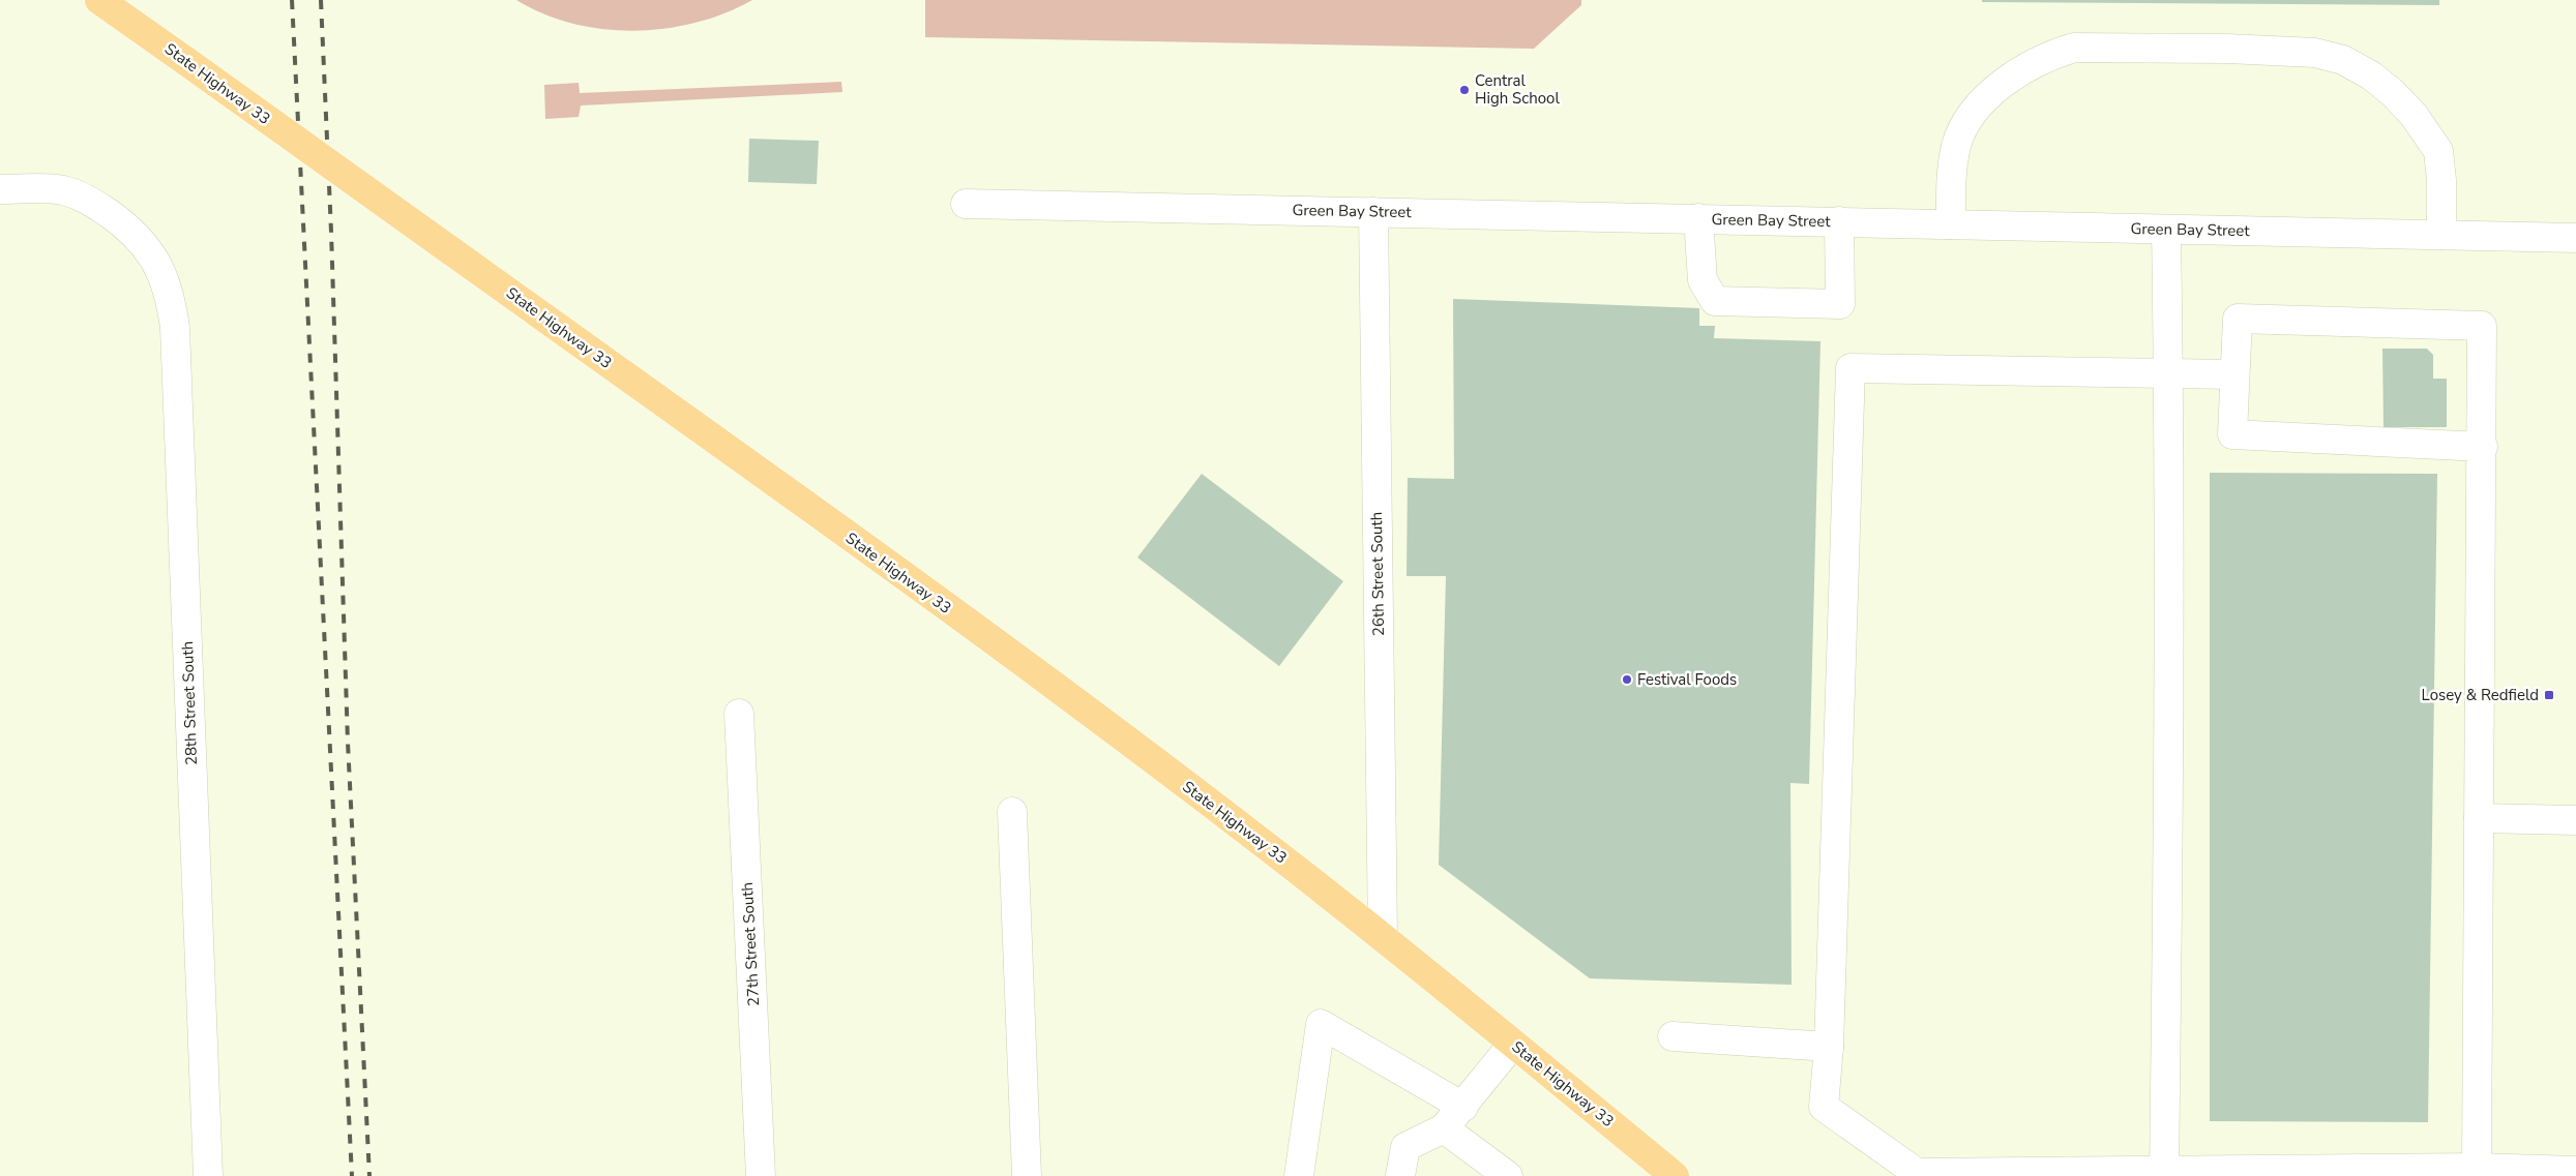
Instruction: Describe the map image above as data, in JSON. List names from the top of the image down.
{
  "streets": {
    "main road": ["State Highway 33"],
    "street": [
      "Green Bay Street",
      "26th Street South",
      "28th Street South",
      "27th Street South"
    ]
  },
  "crossings": [
    ["State Highway 33", "26th Street South"],
    ["Green Bay Street", "26th Street South"]
  ],
  "places": {
    "other": ["Central High School", "Festival Foods"],
    "transit": ["Losey & Redfield"]
  }
}
